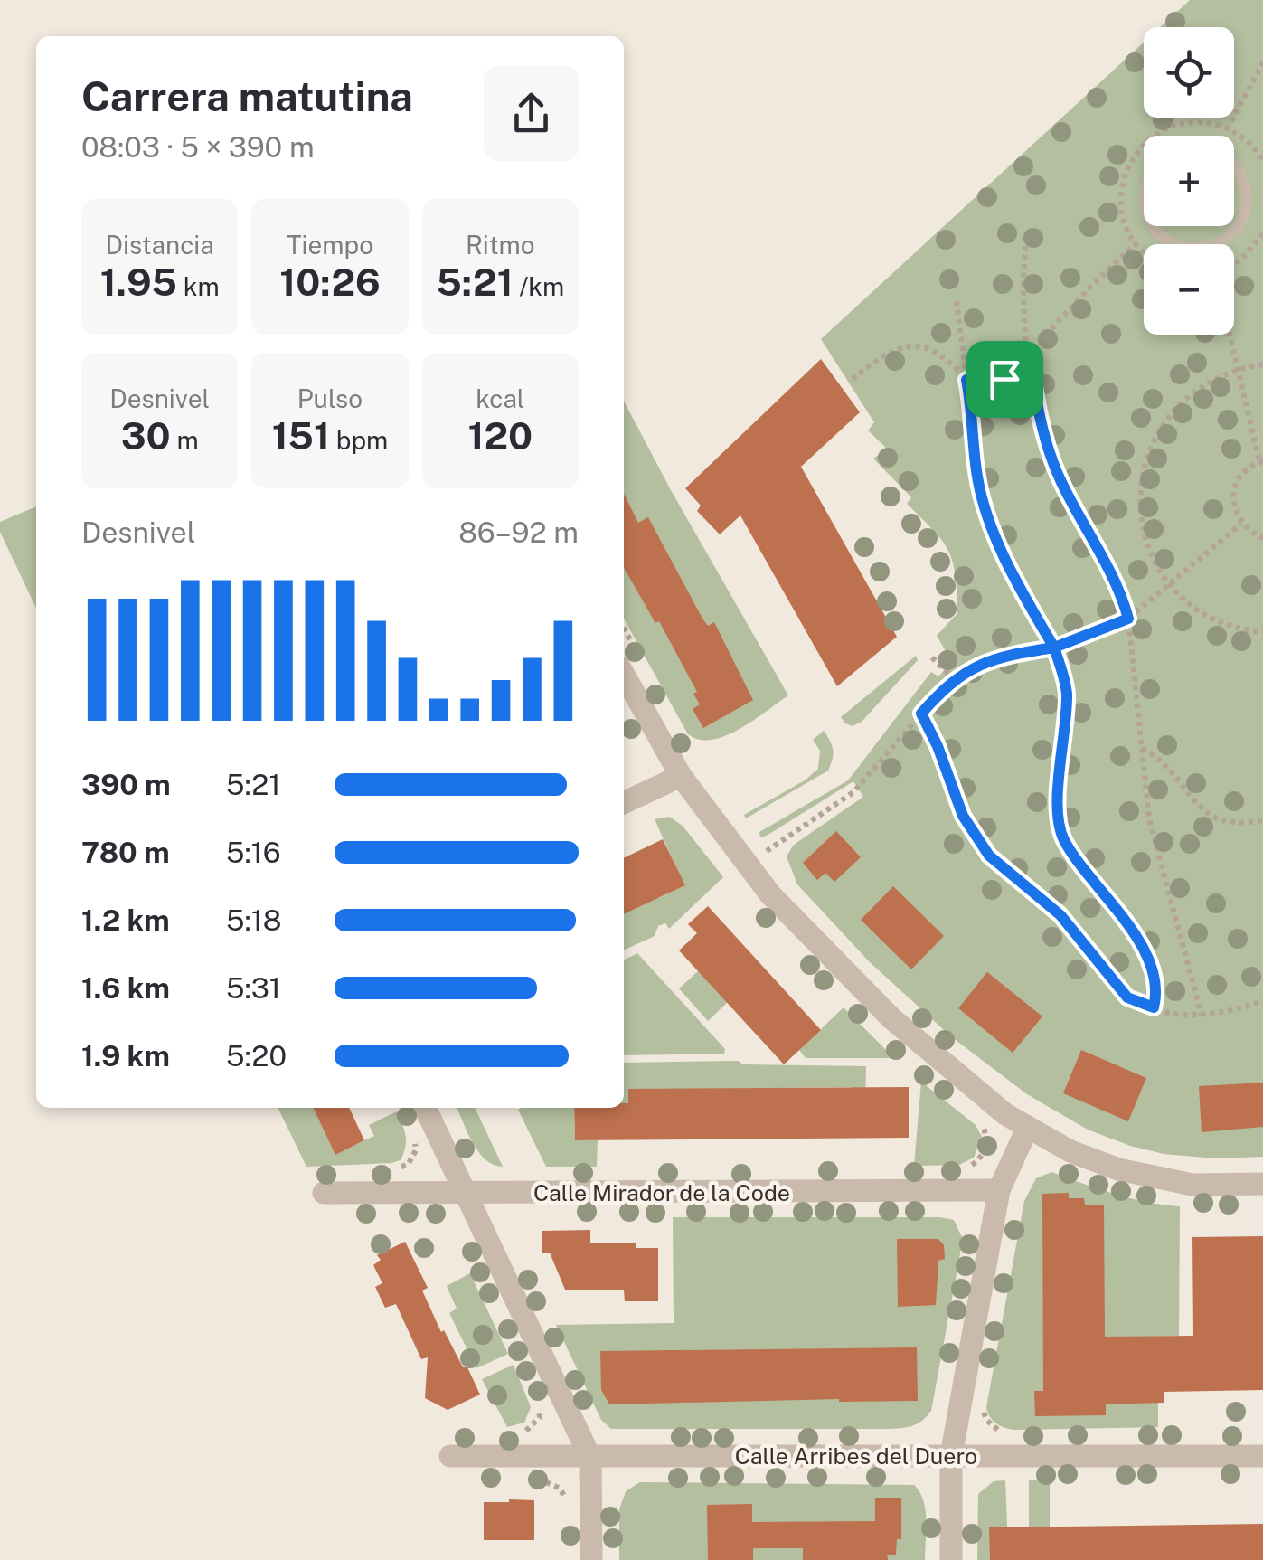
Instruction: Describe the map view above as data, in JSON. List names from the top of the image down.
{
  "streets": {
    "street": ["Calle Mirador de la Code", "Calle Arribes del Duero"]
  },
  "page": {
    "map_buttons": ["+", "−"],
    "heading": ["Carrera matutina", "08:03 · 5 × 390 m"],
    "stats": [
      ["Distancia", "1.95 km"],
      ["Tiempo", "10:26"],
      ["Ritmo", "5:21 /km"],
      ["Desnivel", "30 m"],
      ["Pulso", "151 bpm"],
      ["kcal", "120"]
    ],
    "chart": ["Desnivel", "86–92 m"],
    "list": [
      {
        "name": "390 m",
        "note": "5:21"
      },
      {
        "name": "780 m",
        "note": "5:16"
      },
      {
        "name": "1.2 km",
        "note": "5:18"
      },
      {
        "name": "1.6 km",
        "note": "5:31"
      },
      {
        "name": "1.9 km",
        "note": "5:20"
      }
    ]
  }
}
